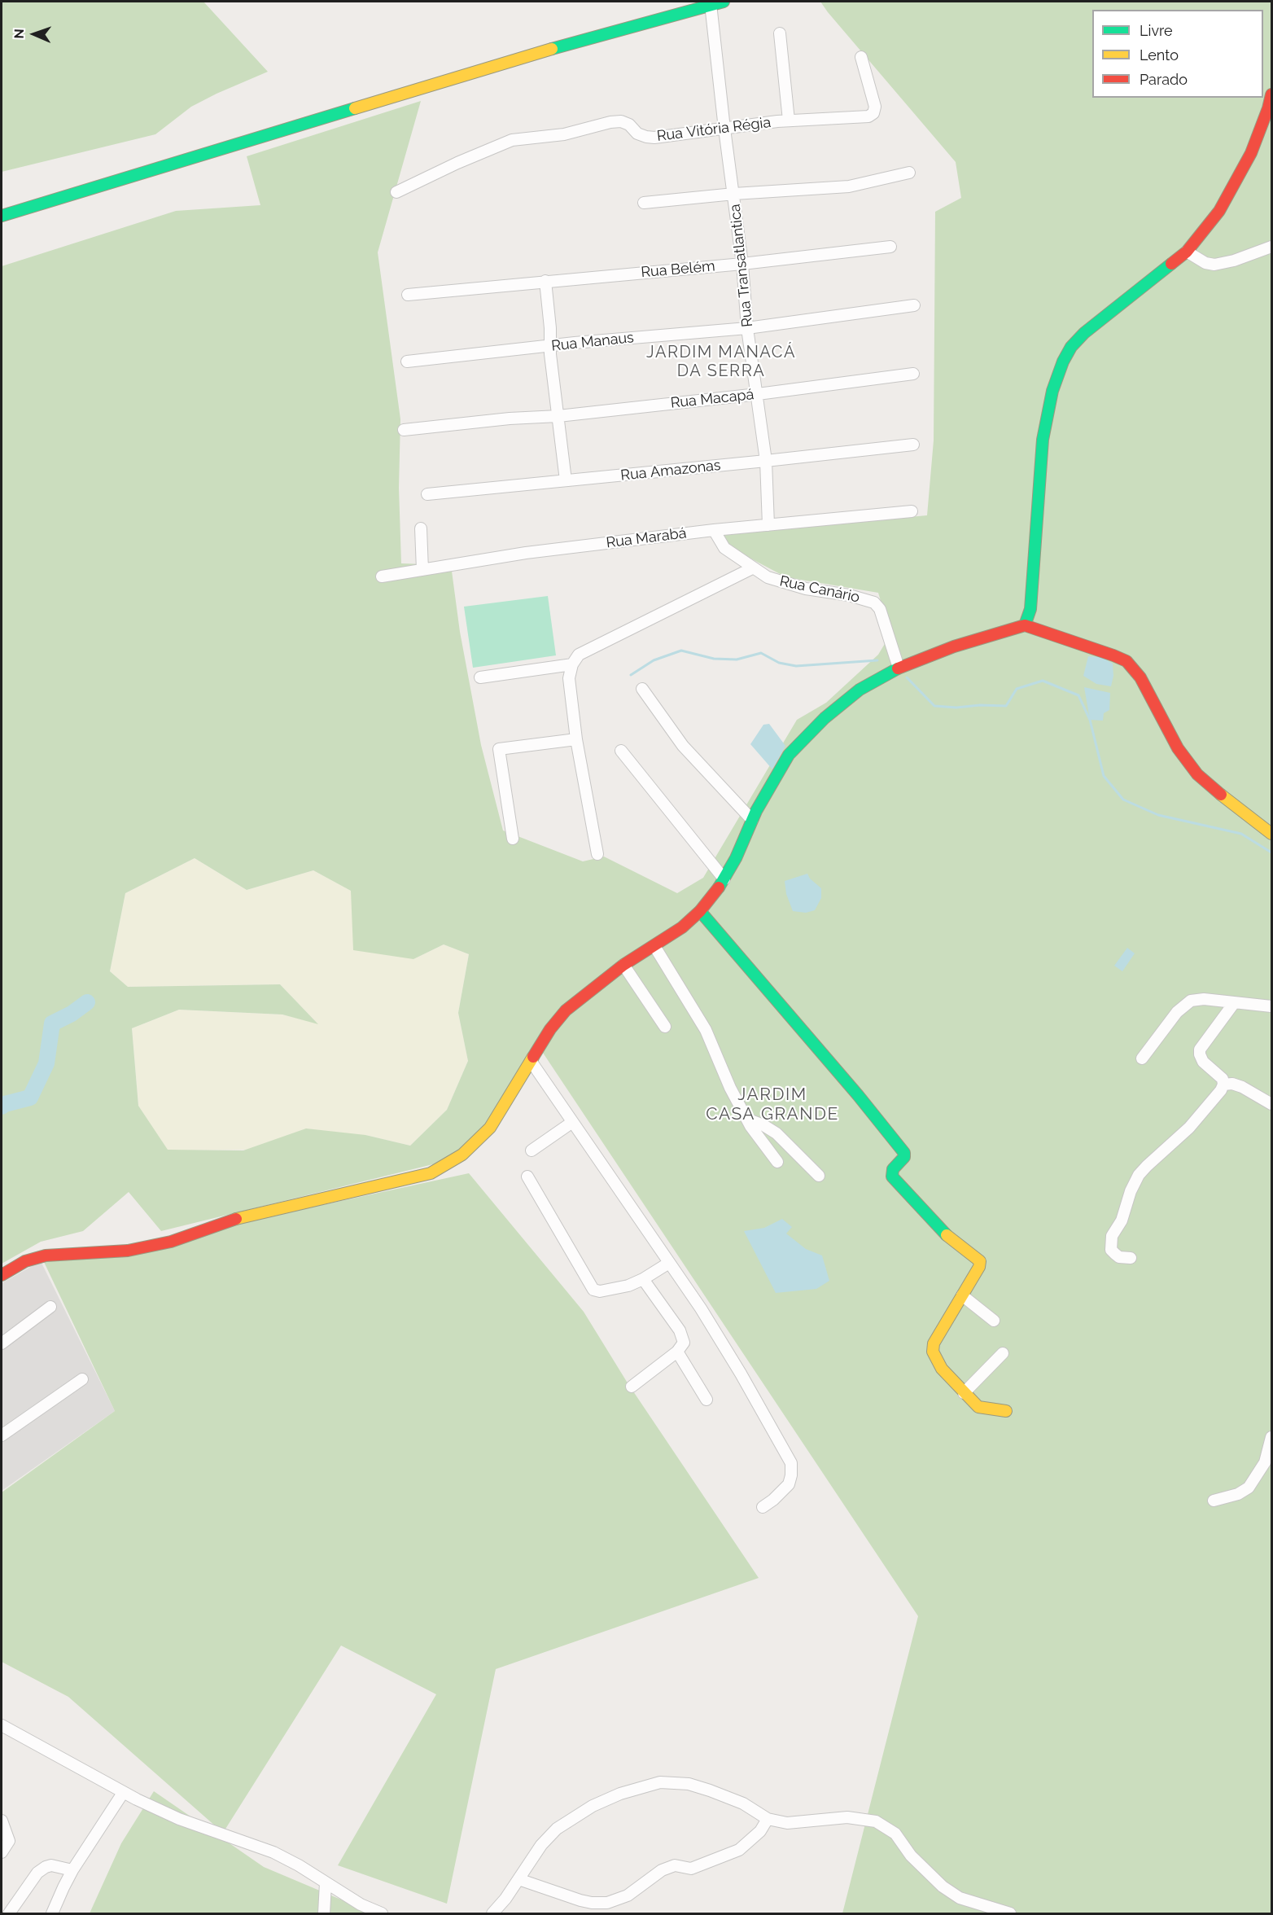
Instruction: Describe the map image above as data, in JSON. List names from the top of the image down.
{
  "streets": {
    "street": [
      "Rua Vitória Régia",
      "Rua Transatlantica",
      "Rua Belém",
      "Rua Manaus",
      "Rua Macapá",
      "Rua Amazonas",
      "Rua Marabá",
      "Rua Canário"
    ]
  },
  "crossings": [
    ["Rua Vitória Régia", "Rua Transatlantica"],
    ["Rua Transatlantica", "Rua Belém"],
    ["Rua Transatlantica", "Rua Manaus"],
    ["Rua Transatlantica", "Rua Macapá"],
    ["Rua Transatlantica", "Rua Amazonas"],
    ["Rua Transatlantica", "Rua Marabá"],
    ["Rua Marabá", "Rua Canário"]
  ],
  "districts": ["JARDIM MANACÁ DA SERRA", "JARDIM CASA GRANDE"],
  "legend": ["Livre", "Lento", "Parado"],
  "north": "left"
}
